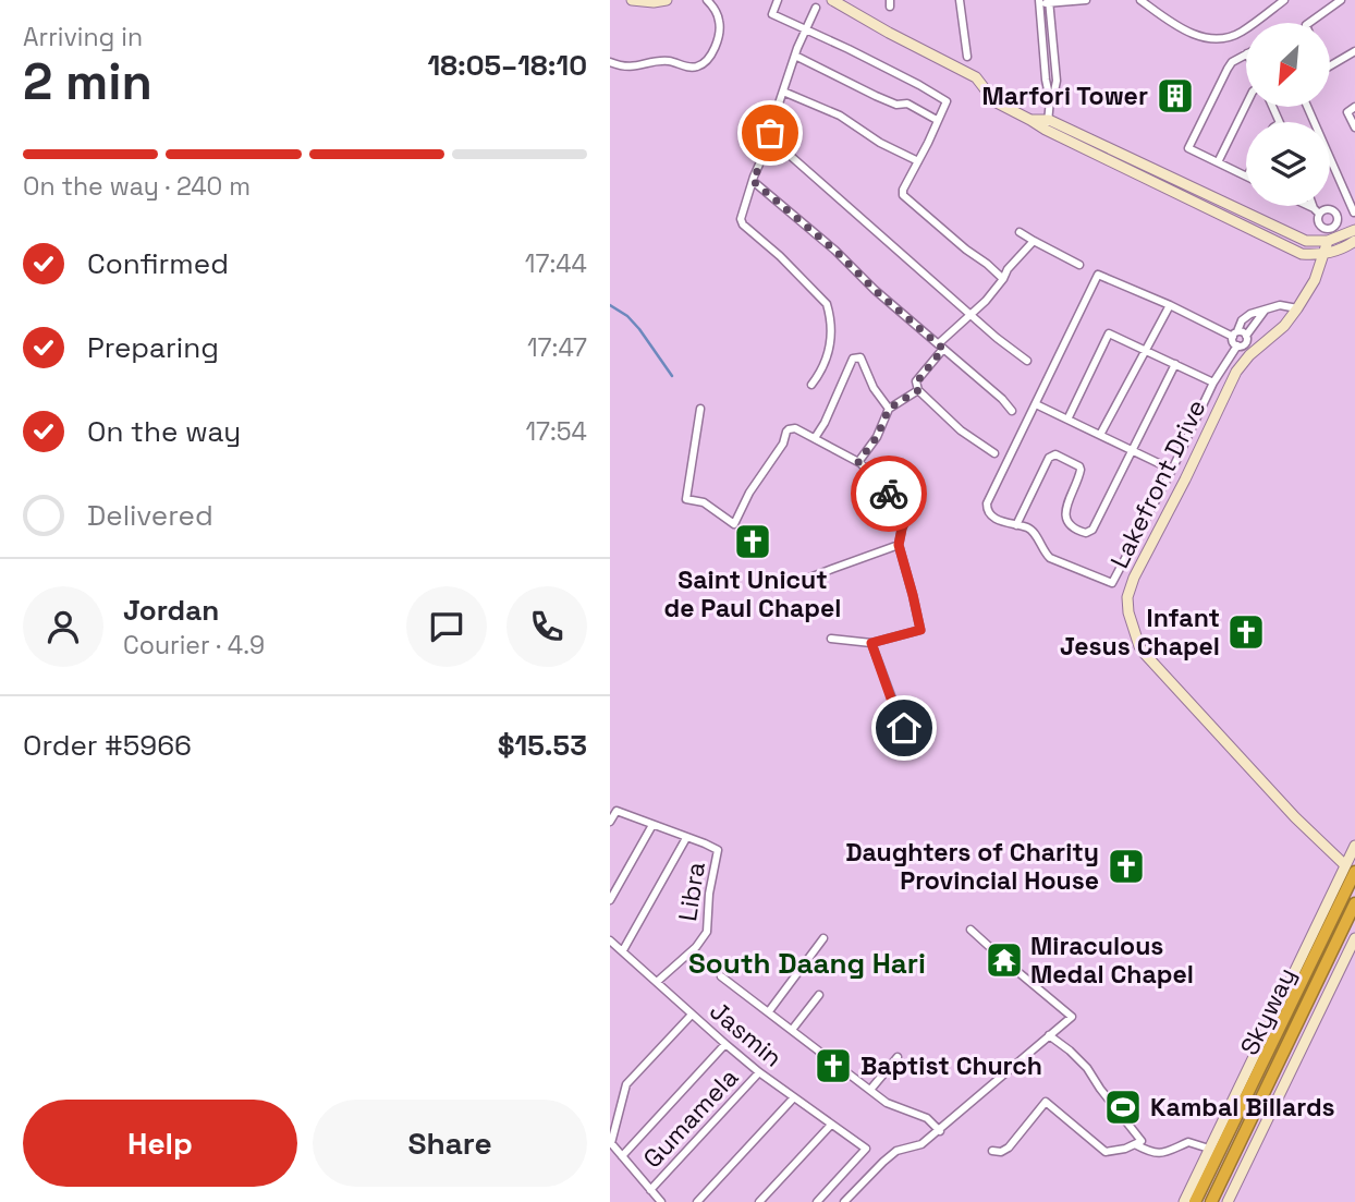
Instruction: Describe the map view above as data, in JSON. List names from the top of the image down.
{
  "streets": {
    "highway": ["Skyway"],
    "street": [
      "Lakefront Drive",
      "Libra",
      "Jasmin",
      "Gumamela"
    ]
  },
  "crossings": [
    ["Libra", "Jasmin"],
    ["Jasmin", "Gumamela"]
  ],
  "districts": ["South Daang Hari"],
  "places": {
    "building": ["Marfori Tower"],
    "church": [
      "Saint Unicut de Paul Chapel",
      "Infant Jesus Chapel",
      "Daughters of Charity Provincial House",
      "Baptist Church"
    ],
    "temple": ["Miraculous Medal Chapel"],
    "sports": ["Kambal Billards"]
  },
  "north": "bottom left",
  "page": {
    "heading": ["2 min", "Arriving in", "18:05–18:10"],
    "panel": [
      "Jordan",
      "Courier · 4.9",
      "Order #5966",
      "$15.53"
    ],
    "bar": "On the way · 240 m",
    "list": [
      ["Confirmed", "17:44"],
      ["Preparing", "17:47"],
      ["On the way", "17:54"],
      "Delivered"
    ],
    "buttons": ["Help", "Share"]
  }
}
